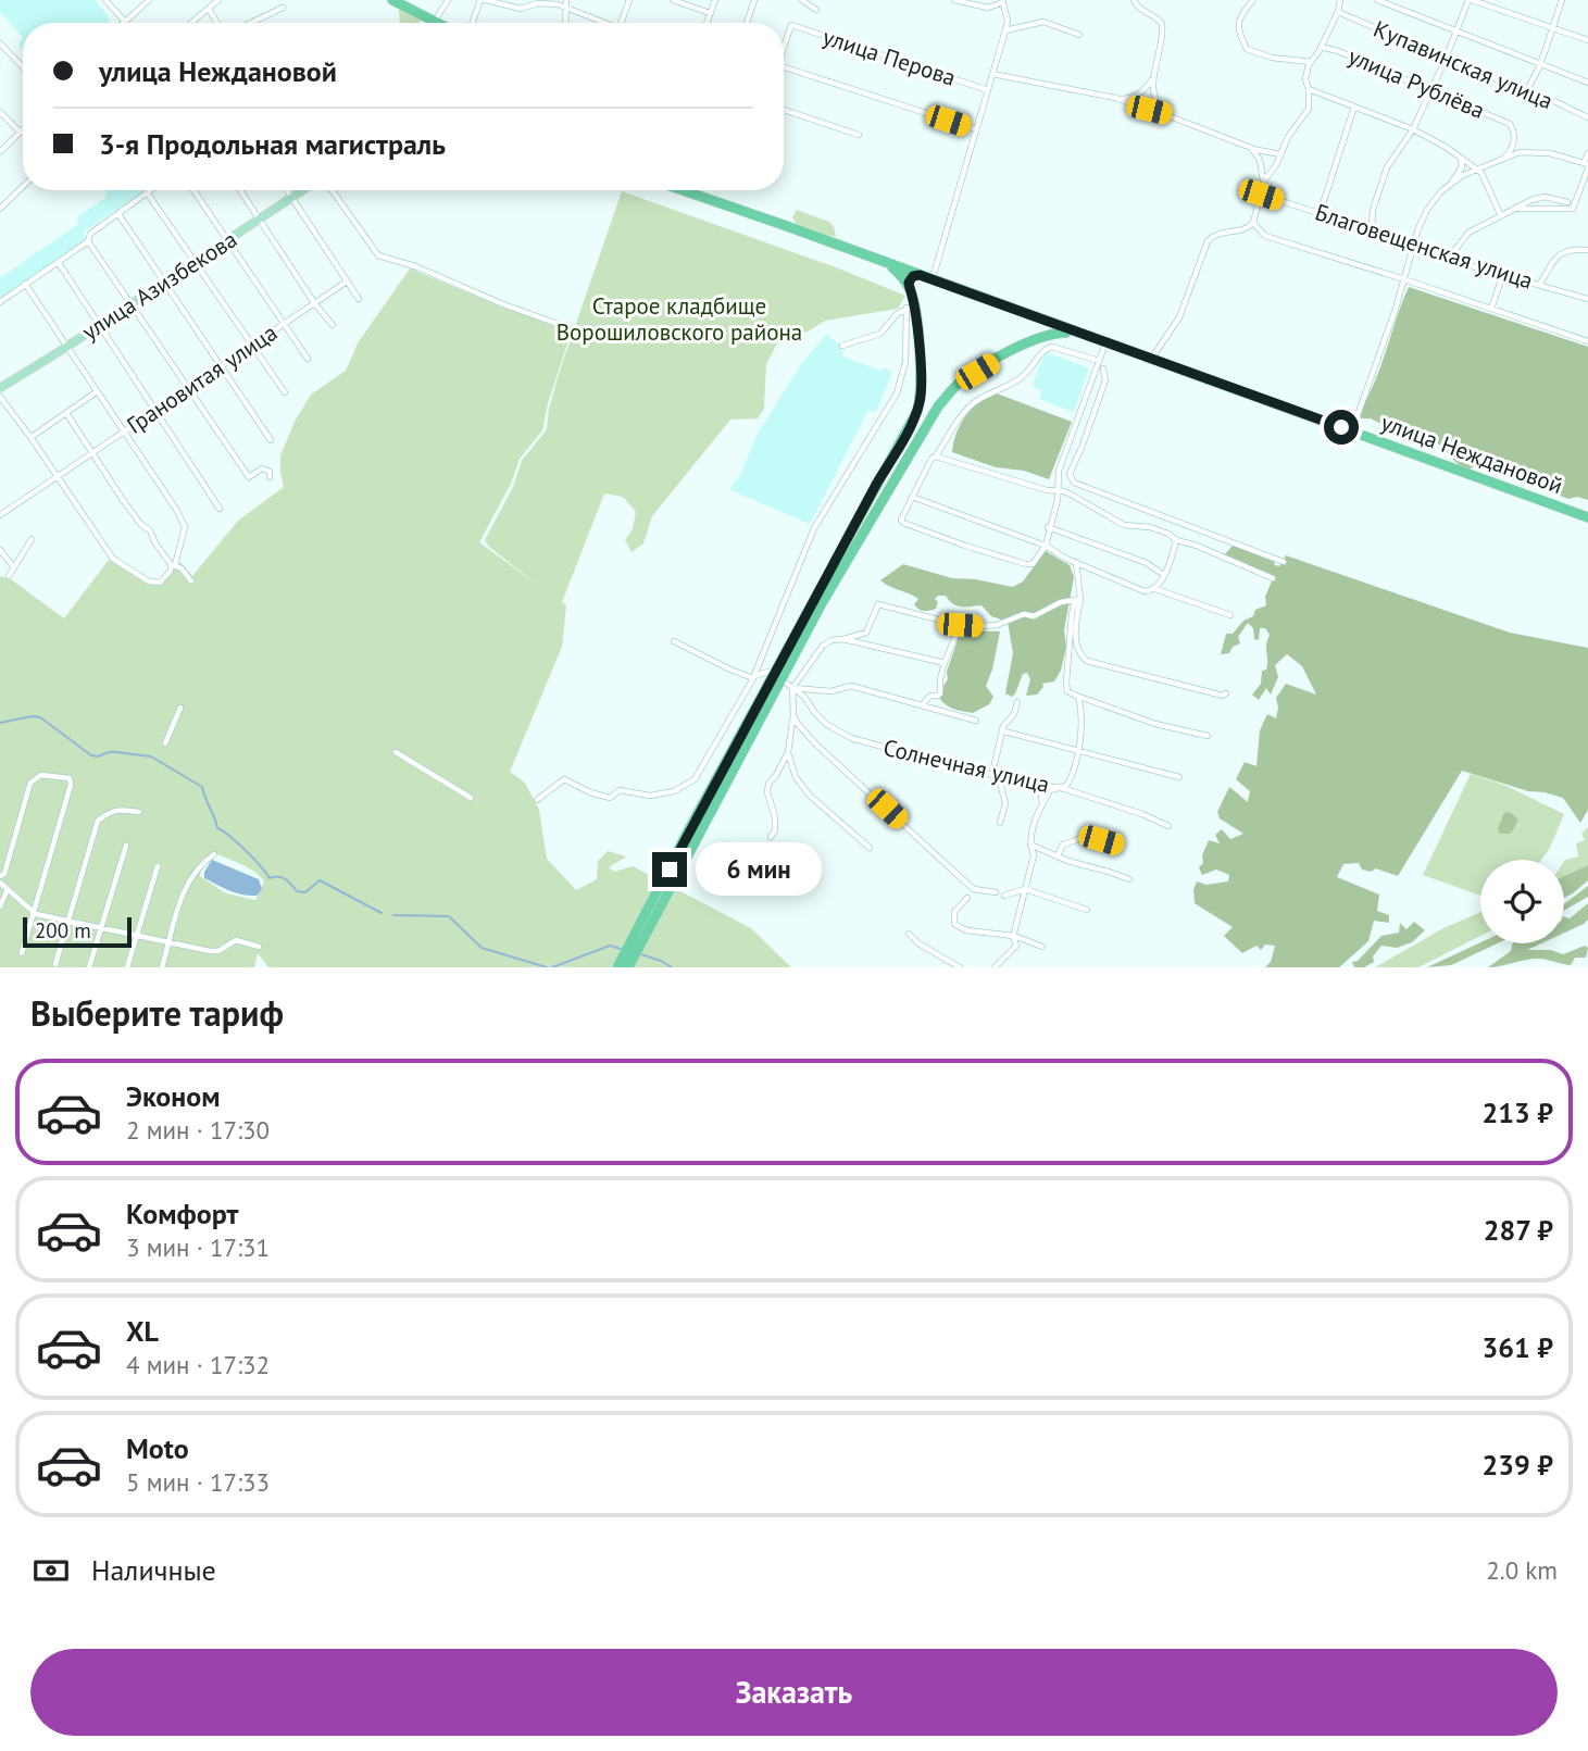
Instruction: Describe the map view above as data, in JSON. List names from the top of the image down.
{
  "streets": {
    "highway": ["улица Неждановой"],
    "main road": ["улица Азизбекова"],
    "street": [
      "улица Перова",
      "Купавинская улица",
      "улица Рублёва",
      "Благовещенская улица",
      "Грановитая улица",
      "Солнечная улица"
    ]
  },
  "parks": ["Старое кладбище Ворошиловского района"],
  "scale_bar": "200 m",
  "page": {
    "banner": ["улица Неждановой", "3-я Продольная магистраль"],
    "bubble": "6 мин",
    "scale": "200 m",
    "heading": "Выберите тариф",
    "list": [
      {
        "name": "Эконом",
        "note": "2 мин · 17:30",
        "value": "213 ₽"
      },
      {
        "name": "Комфорт",
        "note": "3 мин · 17:31",
        "value": "287 ₽"
      },
      {
        "name": "XL",
        "note": "4 мин · 17:32",
        "value": "361 ₽"
      },
      {
        "name": "Moto",
        "note": "5 мин · 17:33",
        "value": "239 ₽"
      }
    ],
    "pay": ["Наличные", "2.0 km"],
    "buttons": "Заказать"
  }
}
